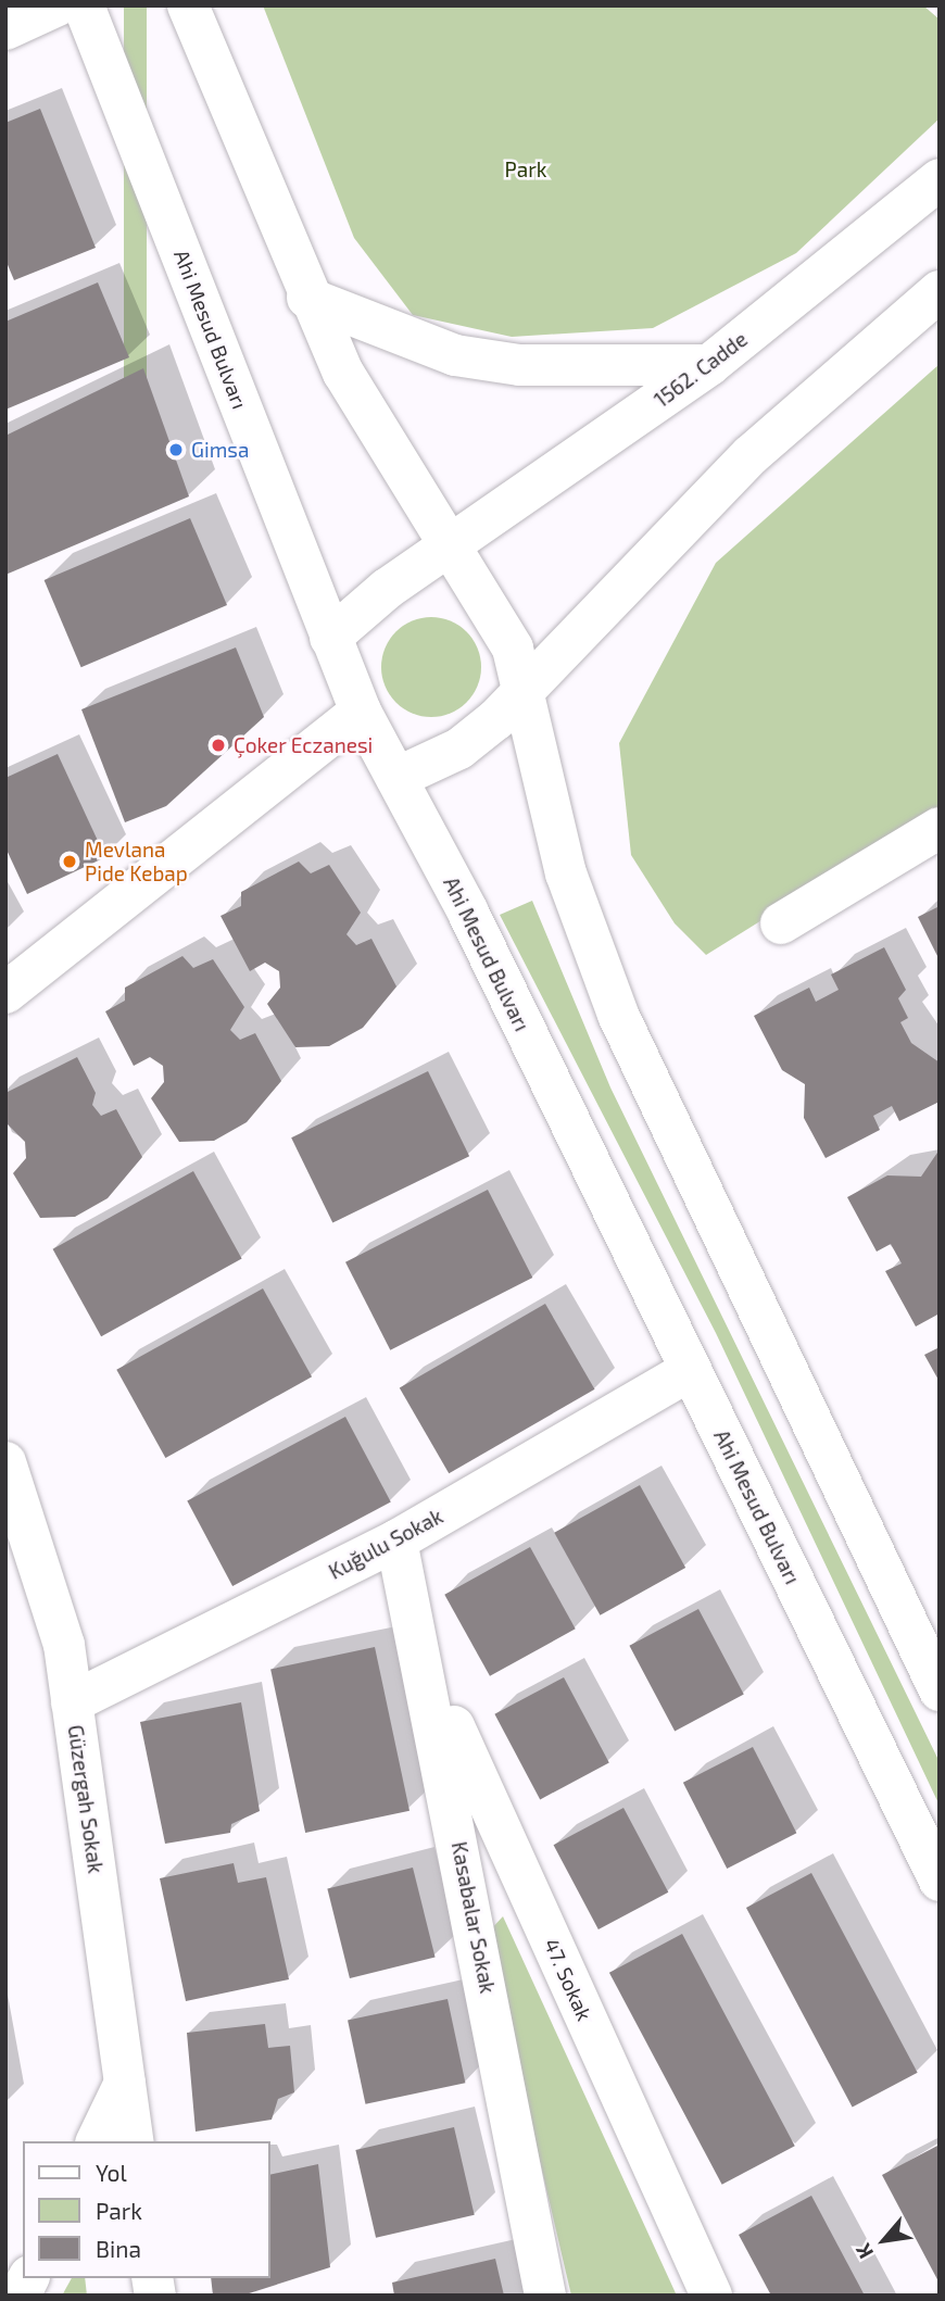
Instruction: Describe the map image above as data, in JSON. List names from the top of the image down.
{
  "streets": {
    "main road": [
      "Ahi Mesud Bulvarı",
      "1562. Cadde",
      "Kuğulu Sokak",
      "Güzergah Sokak",
      "Kasabalar Sokak",
      "47. Sokak"
    ]
  },
  "crossings": [
    ["Ahi Mesud Bulvarı", "1562. Cadde"],
    ["Ahi Mesud Bulvarı", "Kuğulu Sokak"],
    ["Kuğulu Sokak", "Güzergah Sokak"],
    ["Kuğulu Sokak", "Kasabalar Sokak"],
    ["Kasabalar Sokak", "47. Sokak"]
  ],
  "parks": ["Park"],
  "places": ["Gimsa", "Çoker Eczanesi", "Mevlana Pide Kebap"],
  "legend": ["Yol", "Park", "Bina"],
  "north": "bottom left"
}
